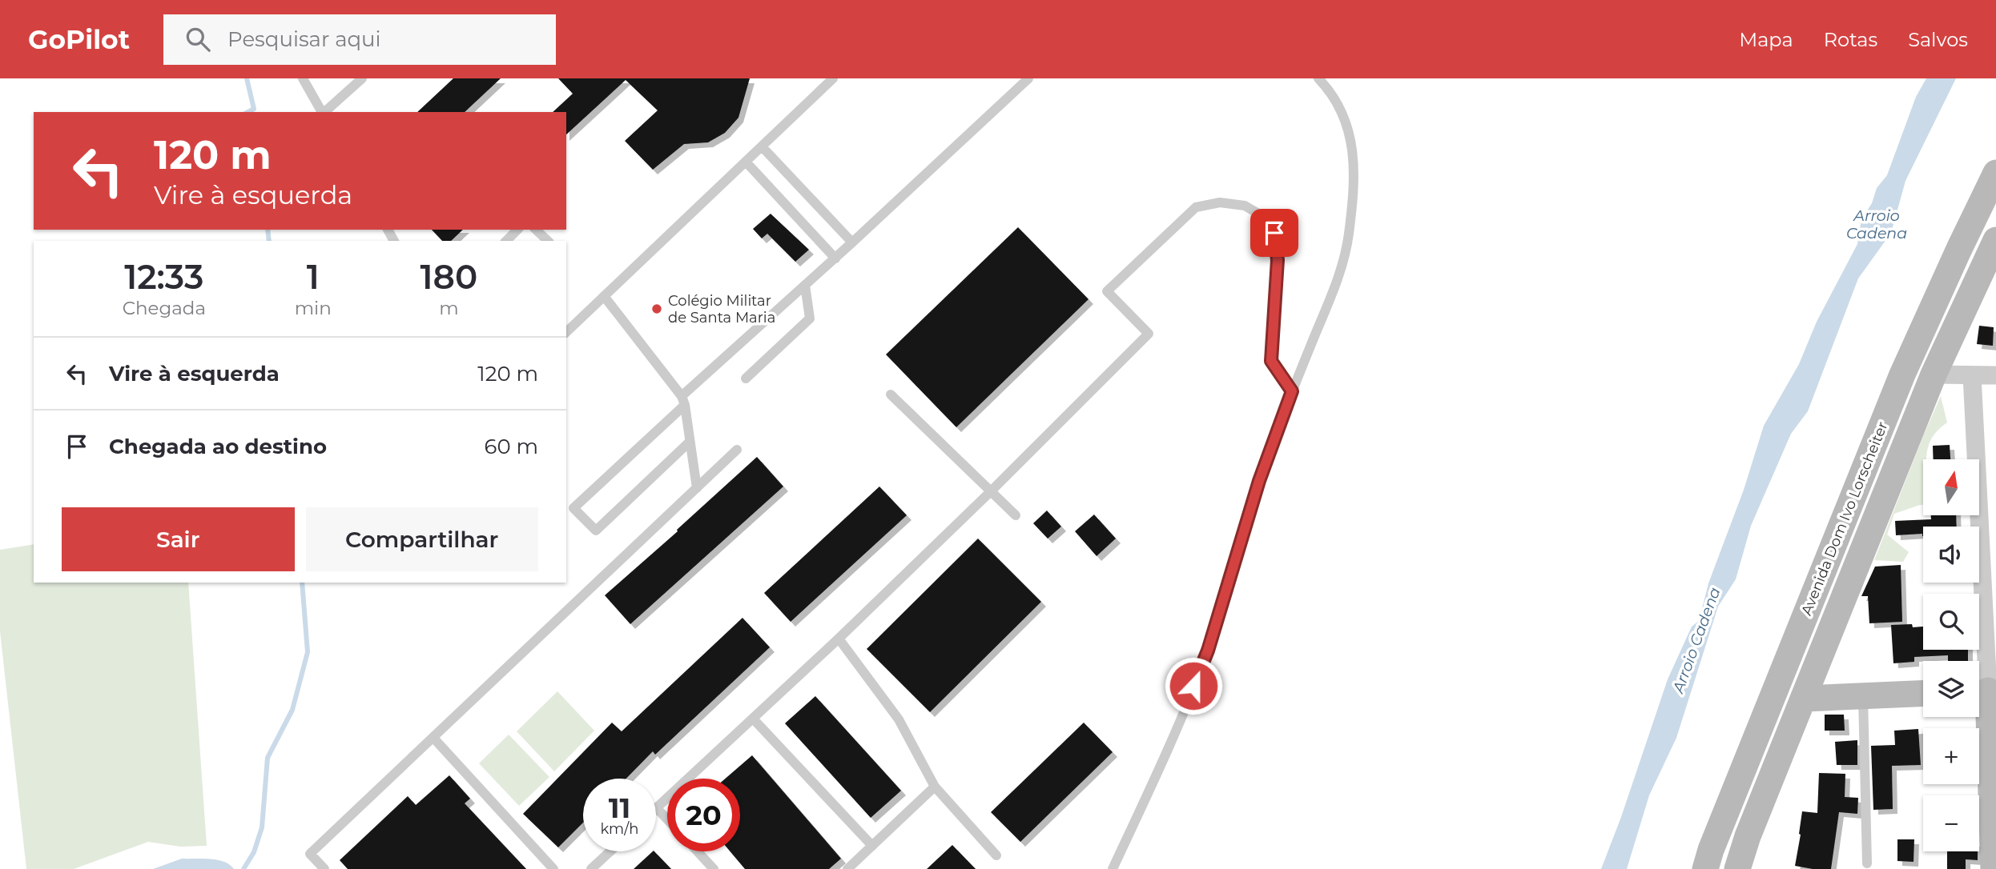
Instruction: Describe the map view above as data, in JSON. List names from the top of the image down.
{
  "streets": {
    "main road": ["Avenida Dom Ivo Lorscheiter"]
  },
  "water": ["Arroio Cadena"],
  "places": ["Colégio Militar de Santa Maria"],
  "north": "top",
  "page": {
    "header": "GoPilot",
    "search": "Pesquisar aqui",
    "nav": ["Mapa", "Rotas", "Salvos"],
    "turn": ["120 m", "Vire à esquerda"],
    "eta": [
      "12:33",
      "Chegada",
      "1",
      "min",
      "180",
      "m"
    ],
    "list": [
      {
        "name": "Vire à esquerda",
        "value": "120 m"
      },
      {
        "name": "Chegada ao destino",
        "value": "60 m"
      }
    ],
    "map_buttons": ["+", "−"],
    "buttons": ["Sair", "Compartilhar"],
    "speed": "11 km/h",
    "limit": "20"
  }
}
